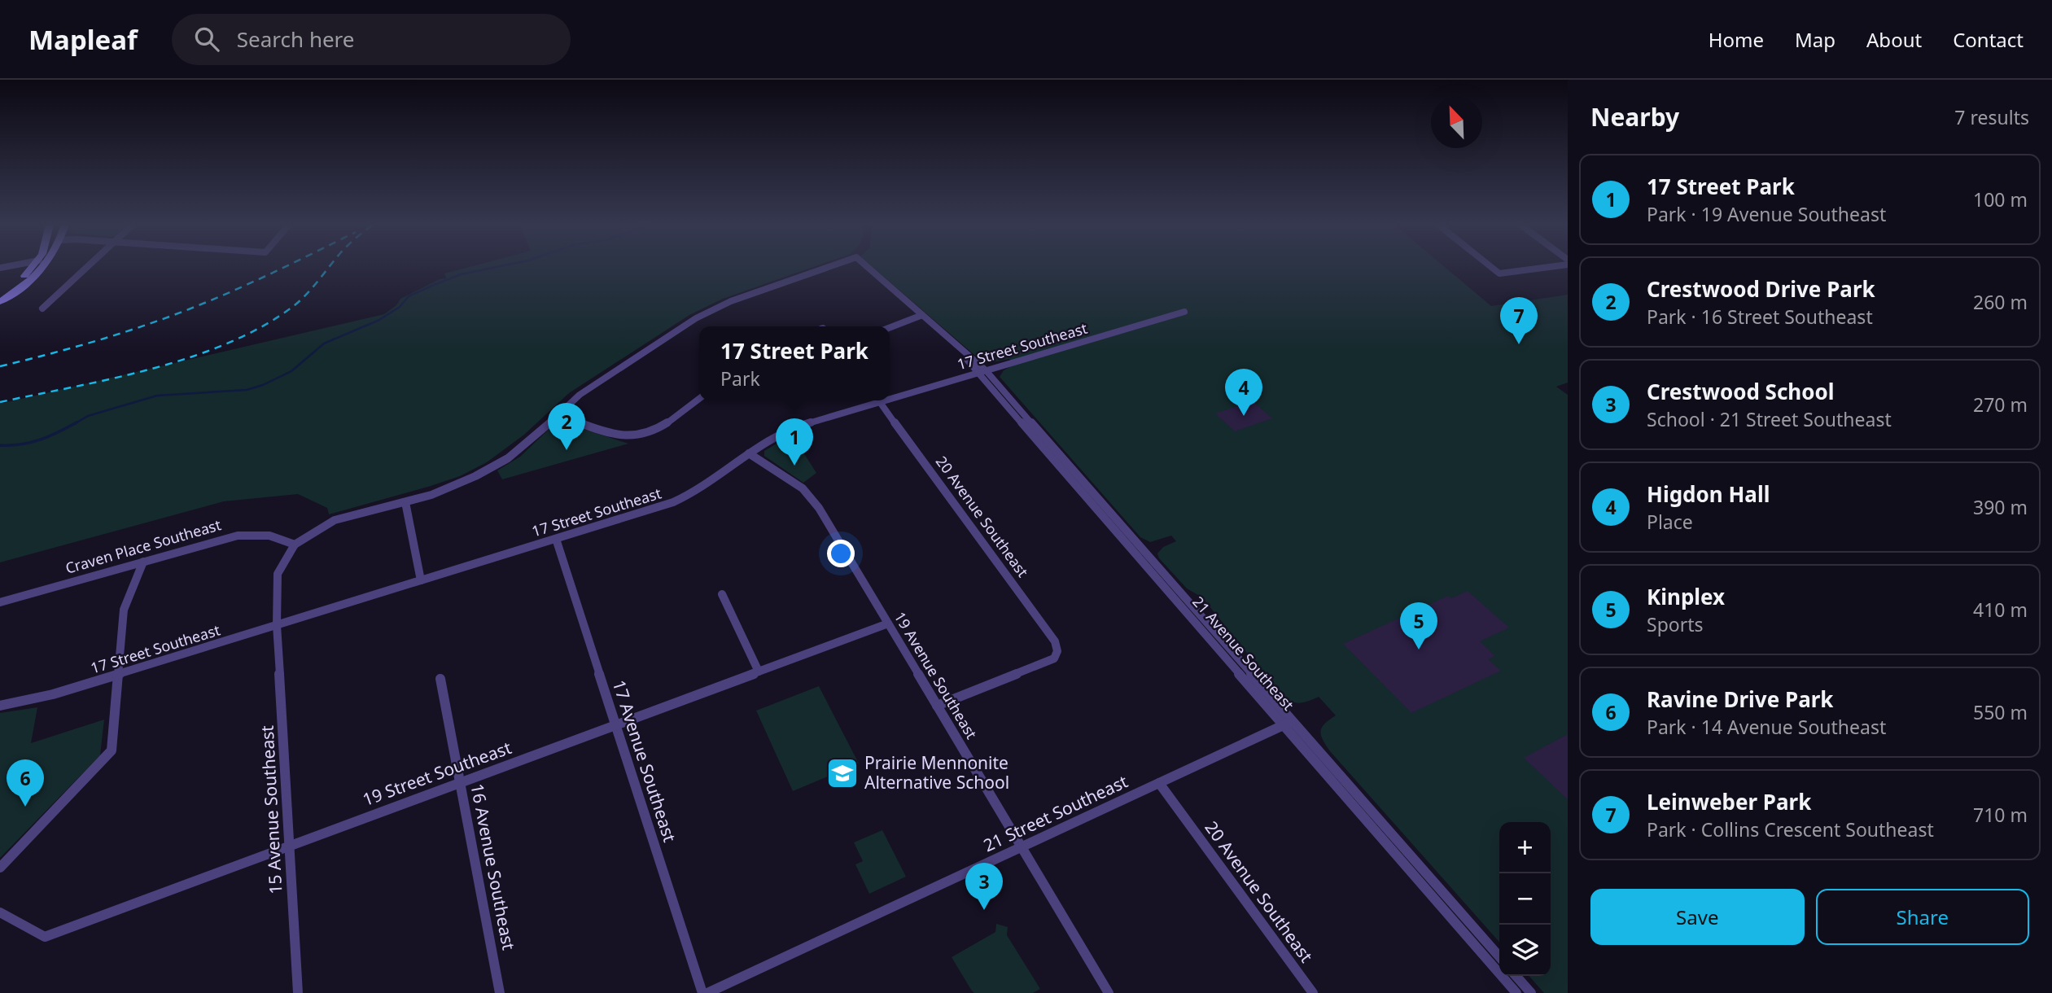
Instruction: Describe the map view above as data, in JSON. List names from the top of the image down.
{
  "streets": {
    "street": [
      "17 Street Southeast",
      "20 Avenue Southeast",
      "Craven Place Southeast",
      "21 Avenue Southeast",
      "19 Avenue Southeast",
      "17 Avenue Southeast",
      "19 Street Southeast",
      "15 Avenue Southeast",
      "21 Street Southeast",
      "16 Avenue Southeast"
    ]
  },
  "crossings": [
    ["17 Street Southeast", "20 Avenue Southeast"],
    ["17 Street Southeast", "21 Avenue Southeast"],
    ["17 Street Southeast", "19 Avenue Southeast"],
    ["17 Street Southeast", "17 Avenue Southeast"],
    ["17 Street Southeast", "15 Avenue Southeast"],
    ["20 Avenue Southeast", "19 Avenue Southeast"],
    ["20 Avenue Southeast", "21 Street Southeast"],
    ["Craven Place Southeast", "15 Avenue Southeast"],
    ["21 Avenue Southeast", "21 Street Southeast"],
    ["19 Avenue Southeast", "19 Street Southeast"],
    ["19 Avenue Southeast", "21 Street Southeast"],
    ["17 Avenue Southeast", "19 Street Southeast"],
    ["19 Street Southeast", "15 Avenue Southeast"],
    ["19 Street Southeast", "16 Avenue Southeast"]
  ],
  "places": {
    "school or university": ["Prairie Mennonite Alternative School"]
  },
  "north": "top left",
  "page": {
    "header": "Mapleaf",
    "search": "Search here",
    "nav": [
      "Home",
      "Map",
      "About",
      "Contact"
    ],
    "heading": ["Nearby", "7 results"],
    "list": [
      {
        "mark": "1",
        "name": "17 Street Park",
        "note": "Park · 19 Avenue Southeast",
        "value": "100 m"
      },
      {
        "mark": "2",
        "name": "Crestwood Drive Park",
        "note": "Park · 16 Street Southeast",
        "value": "260 m"
      },
      {
        "mark": "3",
        "name": "Crestwood School",
        "note": "School · 21 Street Southeast",
        "value": "270 m"
      },
      {
        "mark": "4",
        "name": "Higdon Hall",
        "note": "Place",
        "value": "390 m"
      },
      {
        "mark": "5",
        "name": "Kinplex",
        "note": "Sports",
        "value": "410 m"
      },
      {
        "mark": "6",
        "name": "Ravine Drive Park",
        "note": "Park · 14 Avenue Southeast",
        "value": "550 m"
      },
      {
        "mark": "7",
        "name": "Leinweber Park",
        "note": "Park · Collins Crescent Southeast",
        "value": "710 m"
      }
    ],
    "pins": [
      "7",
      "4",
      "2",
      "1",
      "5",
      "6",
      "3"
    ],
    "popup": ["17 Street Park", "Park"],
    "map_buttons": ["+", "−"],
    "buttons": ["Save", "Share"]
  }
}
